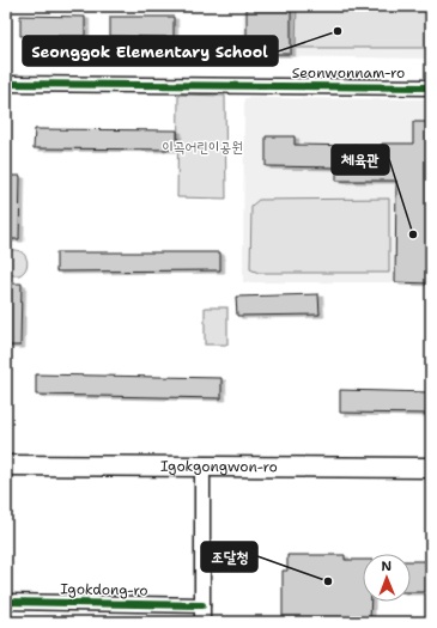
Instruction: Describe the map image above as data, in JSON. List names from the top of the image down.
{
  "streets": {
    "main road": ["Igokgongwon-ro"],
    "street": ["Seonwonnam-ro", "Igokdong-ro"]
  },
  "parks": ["이곡어린이공원"],
  "places": ["Seonggok Elementary School", "체육관", "조달청"],
  "north": "top"
}
